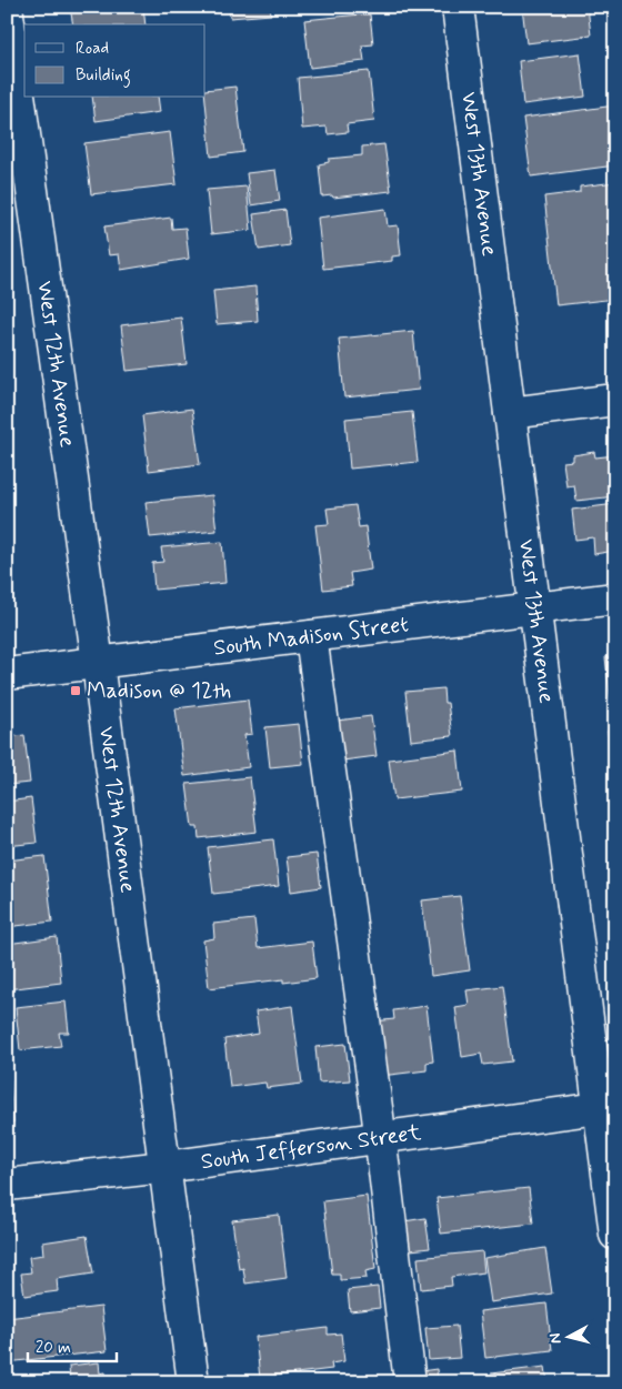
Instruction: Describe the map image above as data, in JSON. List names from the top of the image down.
{
  "streets": {
    "street": [
      "West 13th Avenue",
      "West 12th Avenue",
      "South Madison Street",
      "South Jefferson Street"
    ]
  },
  "crossings": [
    ["West 13th Avenue", "South Madison Street"],
    ["West 13th Avenue", "South Jefferson Street"],
    ["West 12th Avenue", "South Madison Street"],
    ["West 12th Avenue", "South Jefferson Street"]
  ],
  "places": {
    "transit": ["Madison @ 12th"]
  },
  "legend": ["Road", "Building"],
  "scale_bar": "20 m",
  "north": "left"
}
